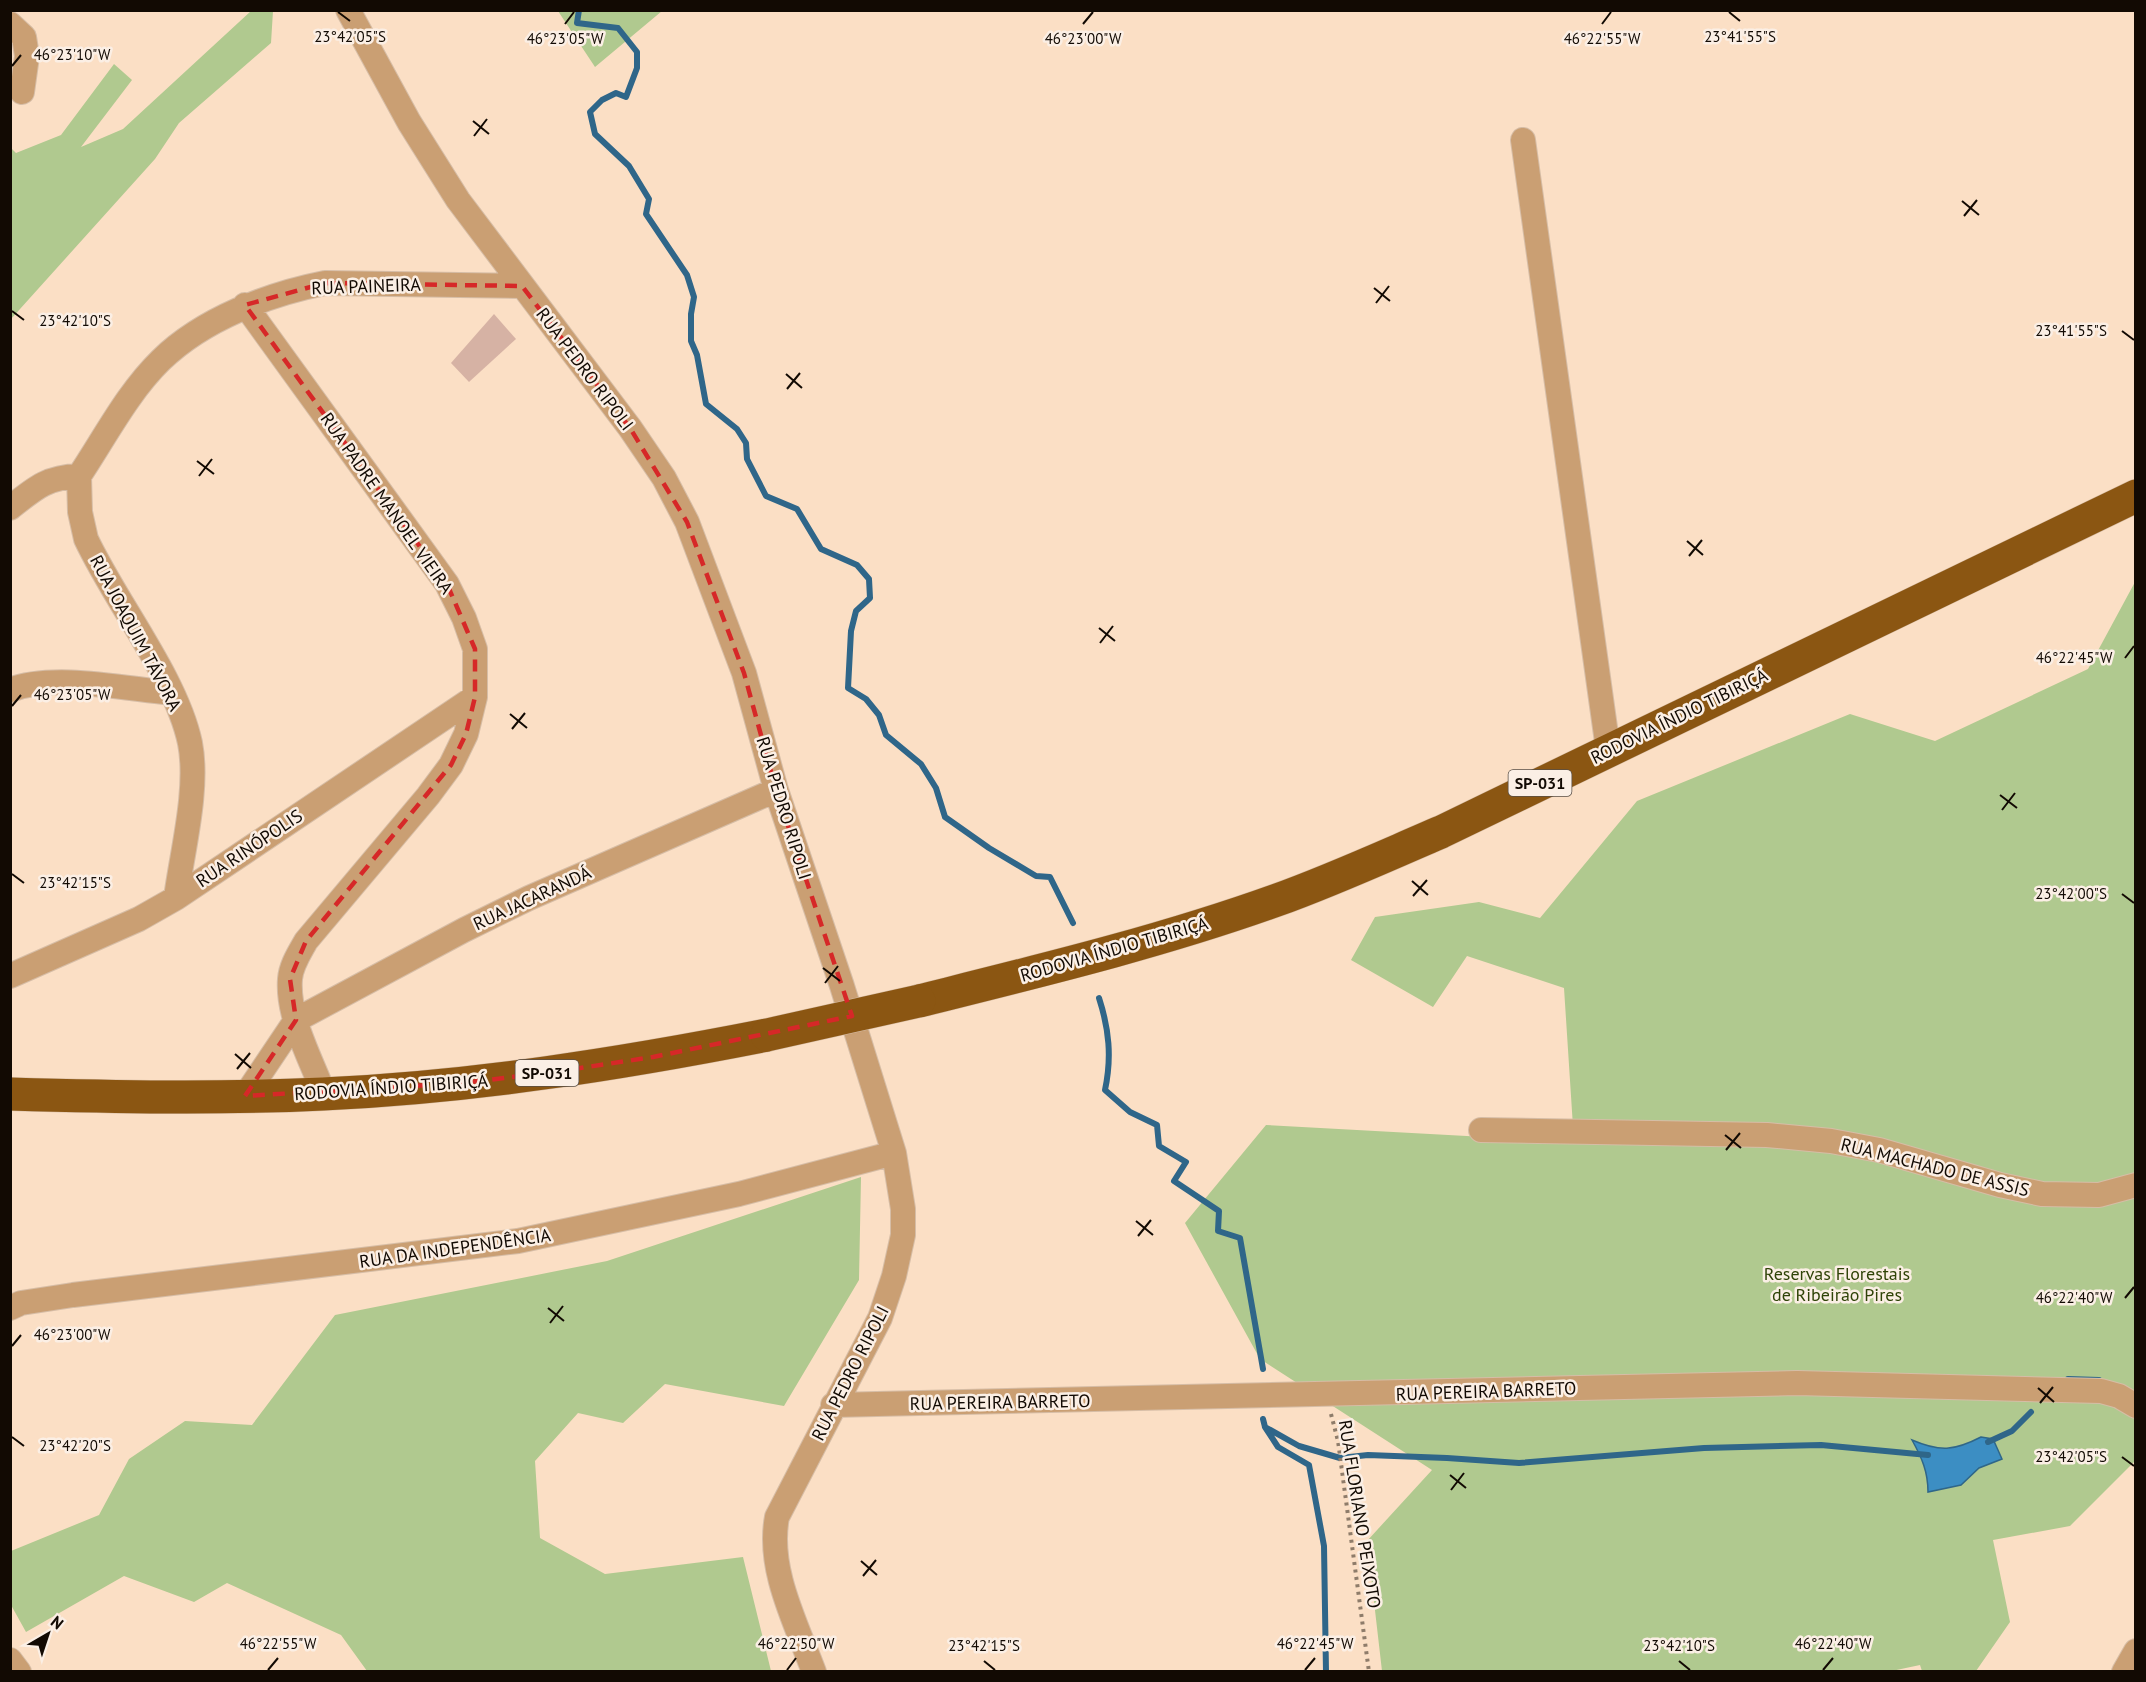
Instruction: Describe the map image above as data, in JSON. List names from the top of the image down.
{
  "streets": {
    "highway": ["RODOVIA ÍNDIO TIBIRIÇÁ", "SP-031"],
    "street": [
      "RUA PAINEIRA",
      "RUA PEDRO RIPOLI",
      "RUA PADRE MANOEL VIEIRA",
      "RUA JOAQUIM TÁVORA",
      "RUA RINÓPOLIS",
      "RUA JACARANDÁ",
      "RUA MACHADO DE ASSIS",
      "RUA DA INDEPENDÊNCIA",
      "RUA PEREIRA BARRETO"
    ],
    "path": ["RUA FLORIANO PEIXOTO"]
  },
  "crossings": [
    ["RUA PAINEIRA", "RUA PEDRO RIPOLI"],
    ["RUA PAINEIRA", "RUA PADRE MANOEL VIEIRA"],
    ["RUA PAINEIRA", "RUA JOAQUIM TÁVORA"],
    ["RUA PEDRO RIPOLI", "RUA JACARANDÁ"],
    ["RUA PEDRO RIPOLI", "RUA DA INDEPENDÊNCIA"],
    ["RUA PEDRO RIPOLI", "RUA PEREIRA BARRETO"],
    ["RUA PADRE MANOEL VIEIRA", "RODOVIA ÍNDIO TIBIRIÇÁ"],
    ["RUA PADRE MANOEL VIEIRA", "RUA RINÓPOLIS"],
    ["RUA PADRE MANOEL VIEIRA", "RUA JACARANDÁ"],
    ["RUA JOAQUIM TÁVORA", "RUA RINÓPOLIS"],
    ["RUA PEREIRA BARRETO", "RUA FLORIANO PEIXOTO"]
  ],
  "parks": ["Reservas Florestais de Ribeirão Pires"],
  "north": "top right",
  "coordinates": [
    "23°42'05\"S",
    "23°41'55\"S",
    "46°23'00\"W",
    "46°22'55\"W",
    "46°23'05\"W",
    "46°23'10\"W",
    "23°42'10\"S",
    "46°22'45\"W",
    "23°42'15\"S",
    "23°42'00\"S",
    "46°22'40\"W",
    "23°42'20\"S",
    "46°22'50\"W"
  ]
}
